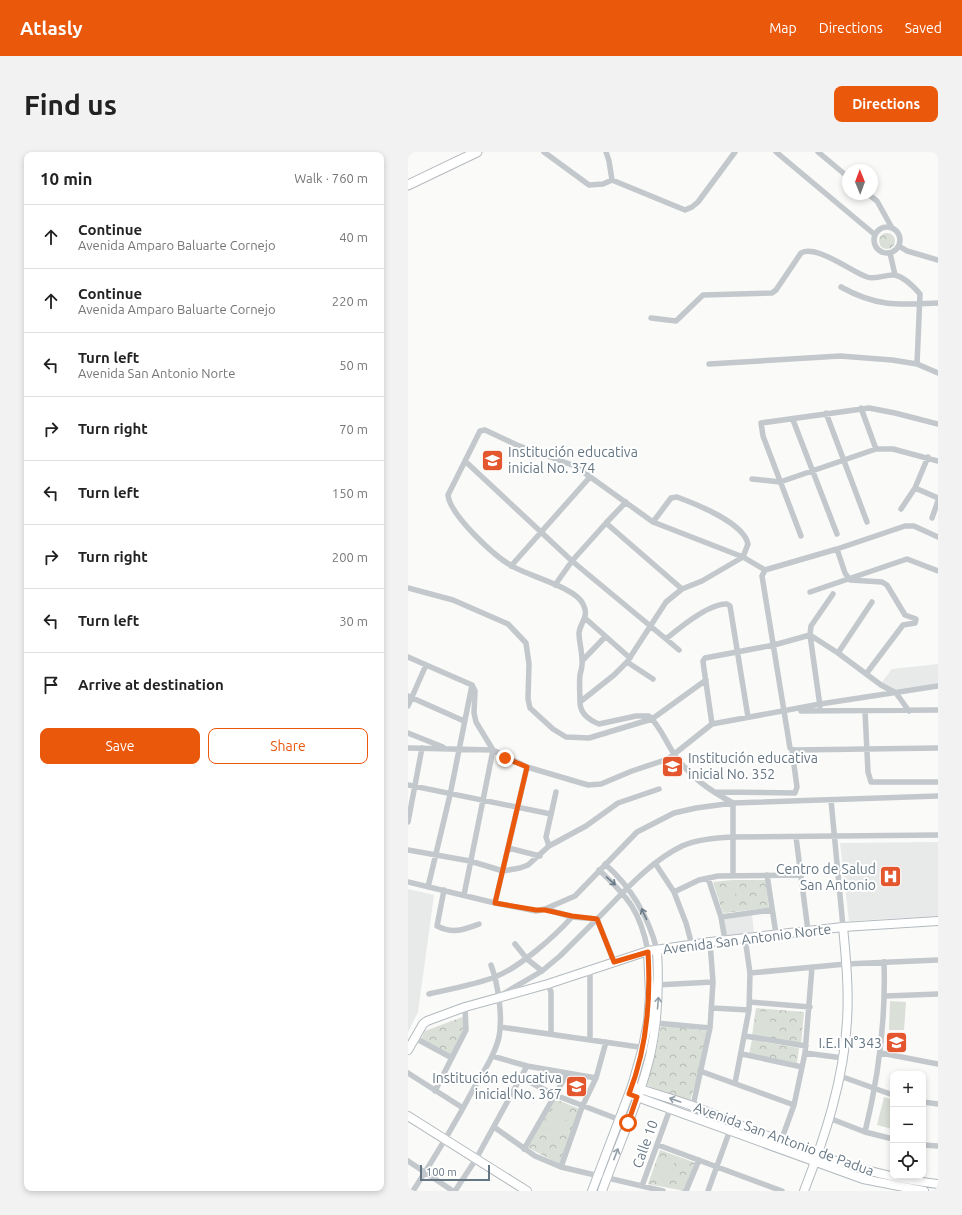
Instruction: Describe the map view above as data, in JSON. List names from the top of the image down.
{
  "streets": {
    "street": ["Avenida San Antonio Norte", "Avenida San Antonio de Padua", "Calle 10"]
  },
  "crossings": [
    ["Avenida San Antonio de Padua", "Calle 10"]
  ],
  "places": {
    "school or university": [
      "Institución educativa inicial No. 374",
      "Institución educativa inicial No. 352",
      "I.E.I N°343",
      "Institución educativa inicial No. 367"
    ],
    "hospital": ["Centro de Salud San Antonio"]
  },
  "scale_bar": "100 m",
  "north": "top",
  "page": {
    "header": "Atlasly",
    "nav": ["Map", "Directions", "Saved"],
    "buttons": [
      "Directions",
      ["Save", "Share"]
    ],
    "title": "Find us",
    "heading": ["10 min", "Walk · 760 m"],
    "list": [
      ["Continue", "Avenida Amparo Baluarte Cornejo", "40 m"],
      ["Continue", "Avenida Amparo Baluarte Cornejo", "220 m"],
      ["Turn left", "Avenida San Antonio Norte", "50 m"],
      ["Turn right", "70 m"],
      ["Turn left", "150 m"],
      ["Turn right", "200 m"],
      ["Turn left", "30 m"],
      "Arrive at destination"
    ],
    "map_buttons": ["+", "−"],
    "scale": "100 m"
  }
}
